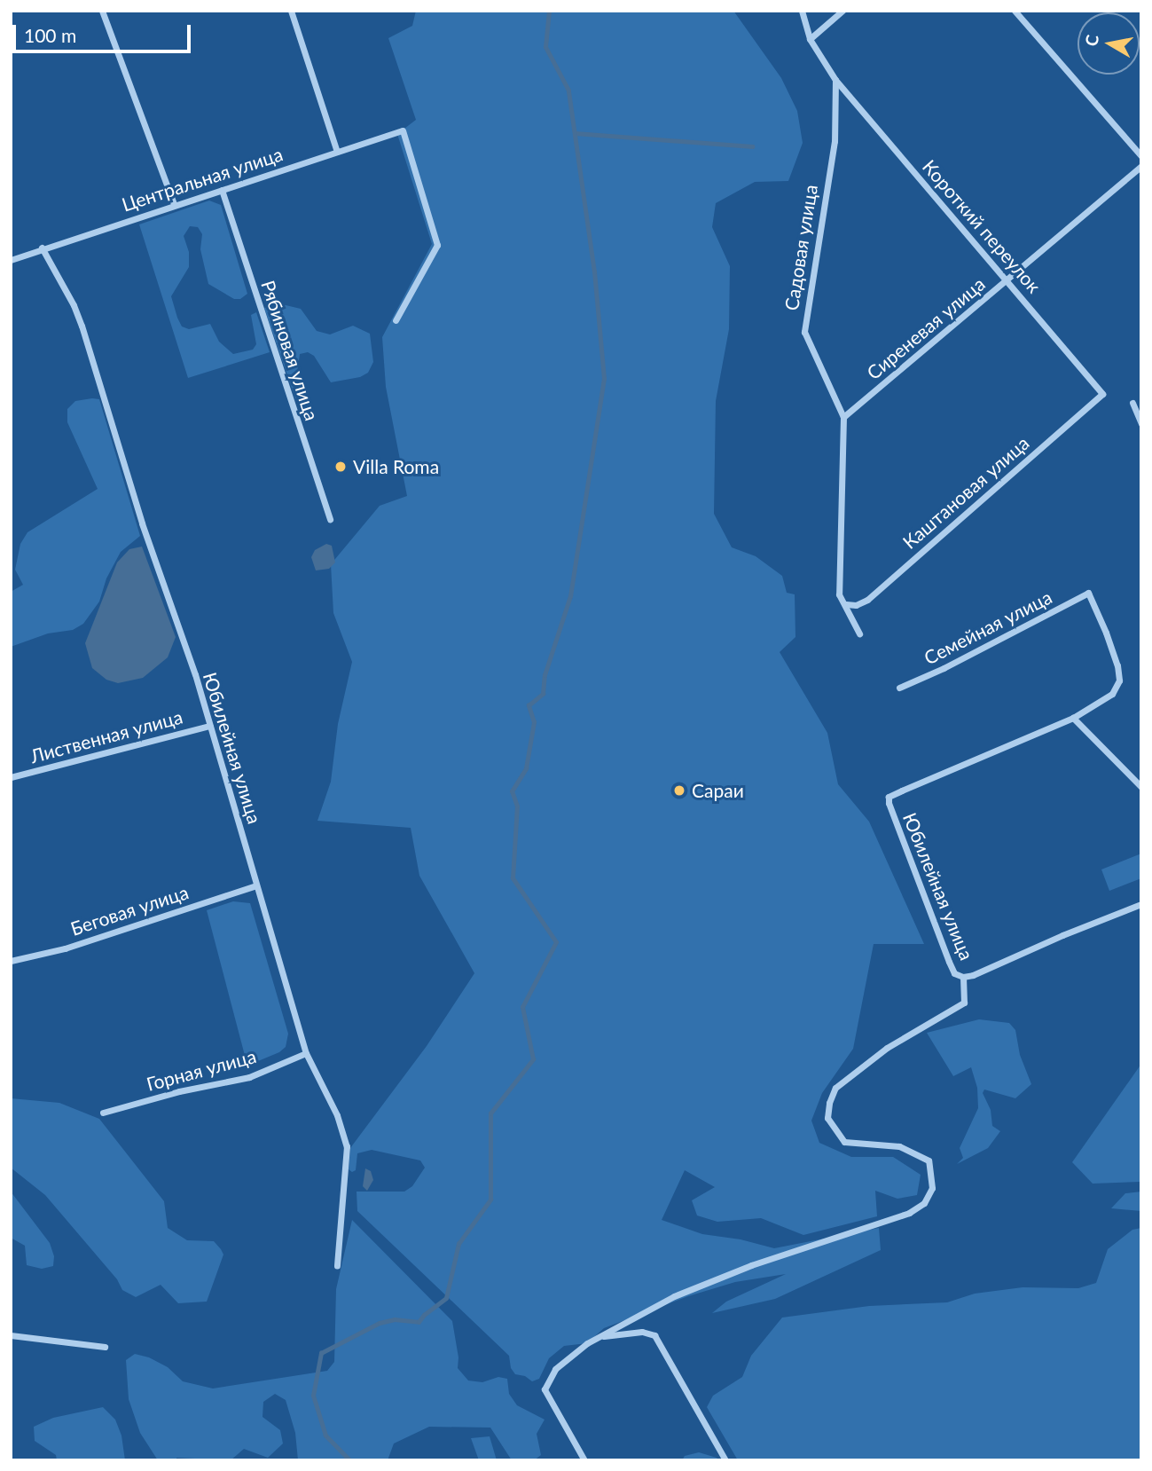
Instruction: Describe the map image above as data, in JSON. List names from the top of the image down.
{
  "streets": {
    "street": [
      "Центральная улица",
      "Короткий переулок",
      "Садовая улица",
      "Сиреневая улица",
      "Рябиновая улица",
      "Каштановая улица",
      "Семейная улица",
      "Лиственная улица",
      "Юбилейная улица",
      "Беговая улица",
      "Горная улица"
    ]
  },
  "crossings": [
    ["Центральная улица", "Рябиновая улица"],
    ["Центральная улица", "Юбилейная улица"],
    ["Короткий переулок", "Садовая улица"],
    ["Короткий переулок", "Сиреневая улица"],
    ["Короткий переулок", "Каштановая улица"],
    ["Садовая улица", "Сиреневая улица"],
    ["Садовая улица", "Каштановая улица"],
    ["Семейная улица", "Юбилейная улица"],
    ["Лиственная улица", "Юбилейная улица"],
    ["Юбилейная улица", "Беговая улица"],
    ["Юбилейная улица", "Горная улица"]
  ],
  "places": ["Villa Roma", "Сараи"],
  "scale_bar": "100 m",
  "north": "left"
}
